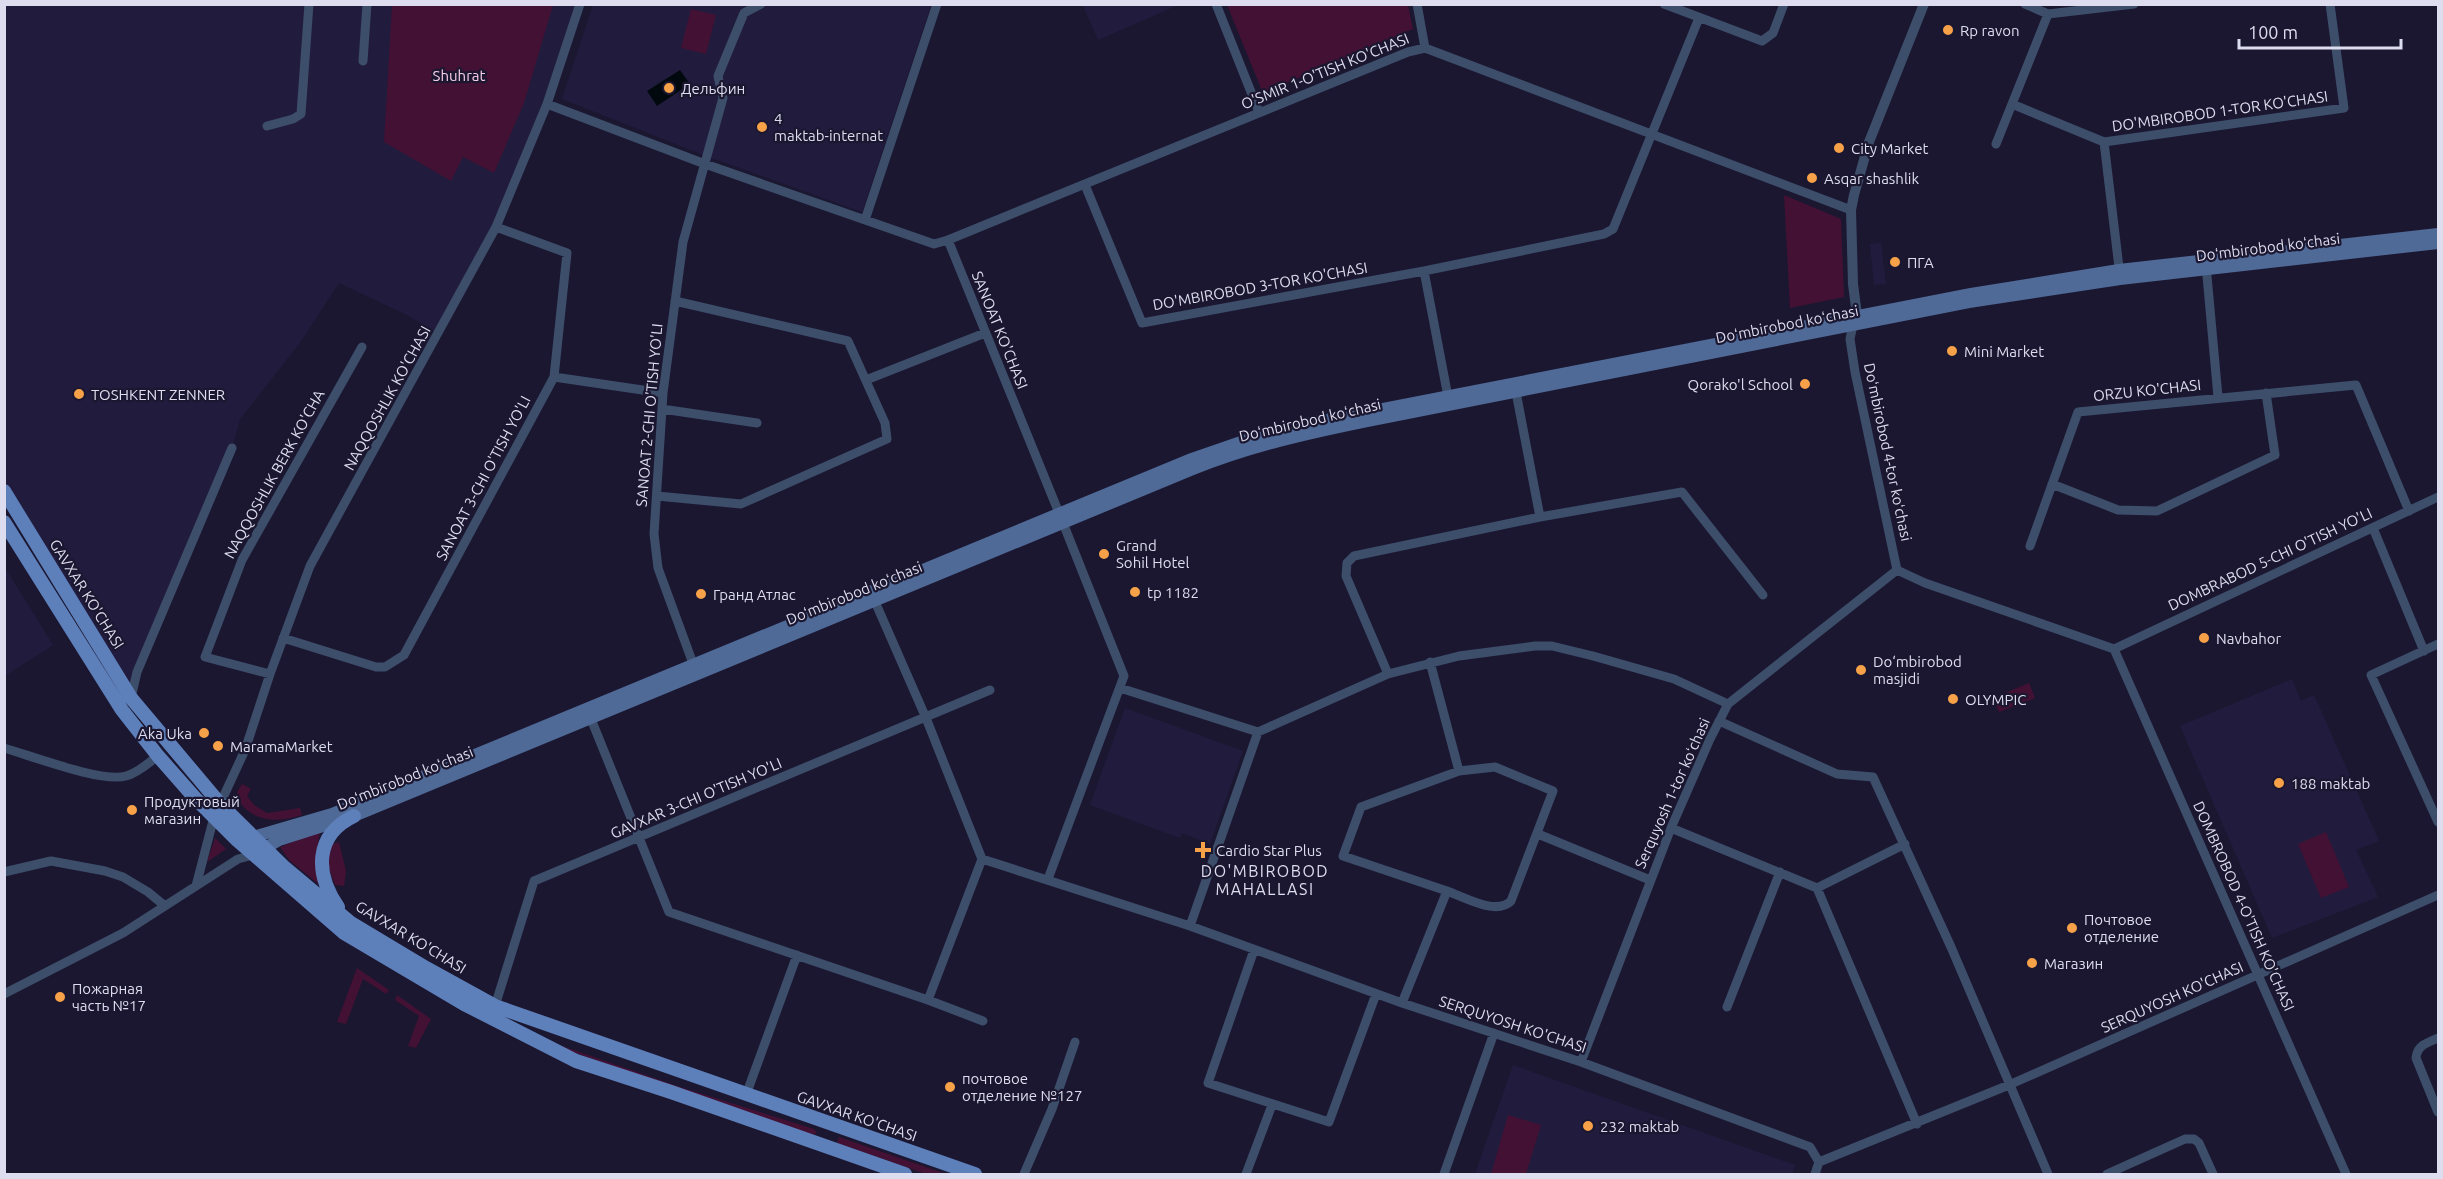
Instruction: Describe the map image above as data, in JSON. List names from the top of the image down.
{
  "streets": {
    "main road": ["Doʻmbirobod koʻchasi", "GAVXAR KO'CHASI"],
    "street": [
      "O'SMIR 1-O'TISH KO'CHASI",
      "DO'MBIROBOD 1-TOR KO'CHASI",
      "DO'MBIROBOD 3-TOR KO'CHASI",
      "SANOAT KO'CHASI",
      "ORZU KO'CHASI",
      "NAQQOSHLIK KO'CHASI",
      "SANOAT 2-CHI O'TISH YO'LI",
      "Doʻmbirobod 4-tor koʻchasi",
      "NAQQOSHLIK BERK KO'CHA",
      "SANOAT 3-CHI O'TISH YO'LI",
      "DOMBRABOD 5-CHI O'TISH YO'LI",
      "Serquyosh 1-tor koʻchasi",
      "GAVXAR 3-CHI O'TISH YO'LI",
      "DOMBROBOD 4-O'TISH KO'CHASI",
      "SERQUYOSH KO'CHASI"
    ]
  },
  "crossings": [
    ["O'SMIR 1-O'TISH KO'CHASI", "DO'MBIROBOD 3-TOR KO'CHASI"],
    ["O'SMIR 1-O'TISH KO'CHASI", "SANOAT KO'CHASI"],
    ["O'SMIR 1-O'TISH KO'CHASI", "Doʻmbirobod 4-tor koʻchasi"],
    ["DO'MBIROBOD 1-TOR KO'CHASI", "Doʻmbirobod koʻchasi"],
    ["Doʻmbirobod koʻchasi", "SANOAT KO'CHASI"],
    ["Doʻmbirobod koʻchasi", "ORZU KO'CHASI"],
    ["Doʻmbirobod koʻchasi", "SANOAT 2-CHI O'TISH YO'LI"],
    ["Doʻmbirobod koʻchasi", "Doʻmbirobod 4-tor koʻchasi"],
    ["Doʻmbirobod koʻchasi", "GAVXAR KO'CHASI"],
    ["ORZU KO'CHASI", "DOMBRABOD 5-CHI O'TISH YO'LI"],
    ["NAQQOSHLIK KO'CHASI", "NAQQOSHLIK BERK KO'CHA"],
    ["NAQQOSHLIK KO'CHASI", "SANOAT 3-CHI O'TISH YO'LI"],
    ["NAQQOSHLIK KO'CHASI", "GAVXAR KO'CHASI"],
    ["Doʻmbirobod 4-tor koʻchasi", "Serquyosh 1-tor koʻchasi"],
    ["DOMBRABOD 5-CHI O'TISH YO'LI", "DOMBROBOD 4-O'TISH KO'CHASI"],
    ["GAVXAR KO'CHASI", "GAVXAR 3-CHI O'TISH YO'LI"],
    ["Serquyosh 1-tor koʻchasi", "SERQUYOSH KO'CHASI"],
    ["DOMBROBOD 4-O'TISH KO'CHASI", "SERQUYOSH KO'CHASI"]
  ],
  "districts": ["DO'MBIROBOD MAHALLASI"],
  "parks": ["Shuhrat"],
  "places": {
    "other": [
      "Rp ravon",
      "Дельфин",
      "4 maktab-internat",
      "City Market",
      "Asqar shashlik",
      "ПГА",
      "Mini Market",
      "Qorako'l School",
      "TOSHKENT ZENNER",
      "Grand Sohil Hotel",
      "tp 1182",
      "Гранд Атлас",
      "Navbahor",
      "Do‘mbirobod masjidi",
      "OLYMPIC",
      "Aka Uka",
      "MaramaMarket",
      "188 maktab",
      "Продуктовый магазин",
      "Почтовое отделение",
      "Магазин",
      "Пожарная часть №17",
      "почтовое отделение №127",
      "232 maktab"
    ],
    "health": ["Cardio Star Plus"]
  },
  "scale_bar": "100 m"
}
